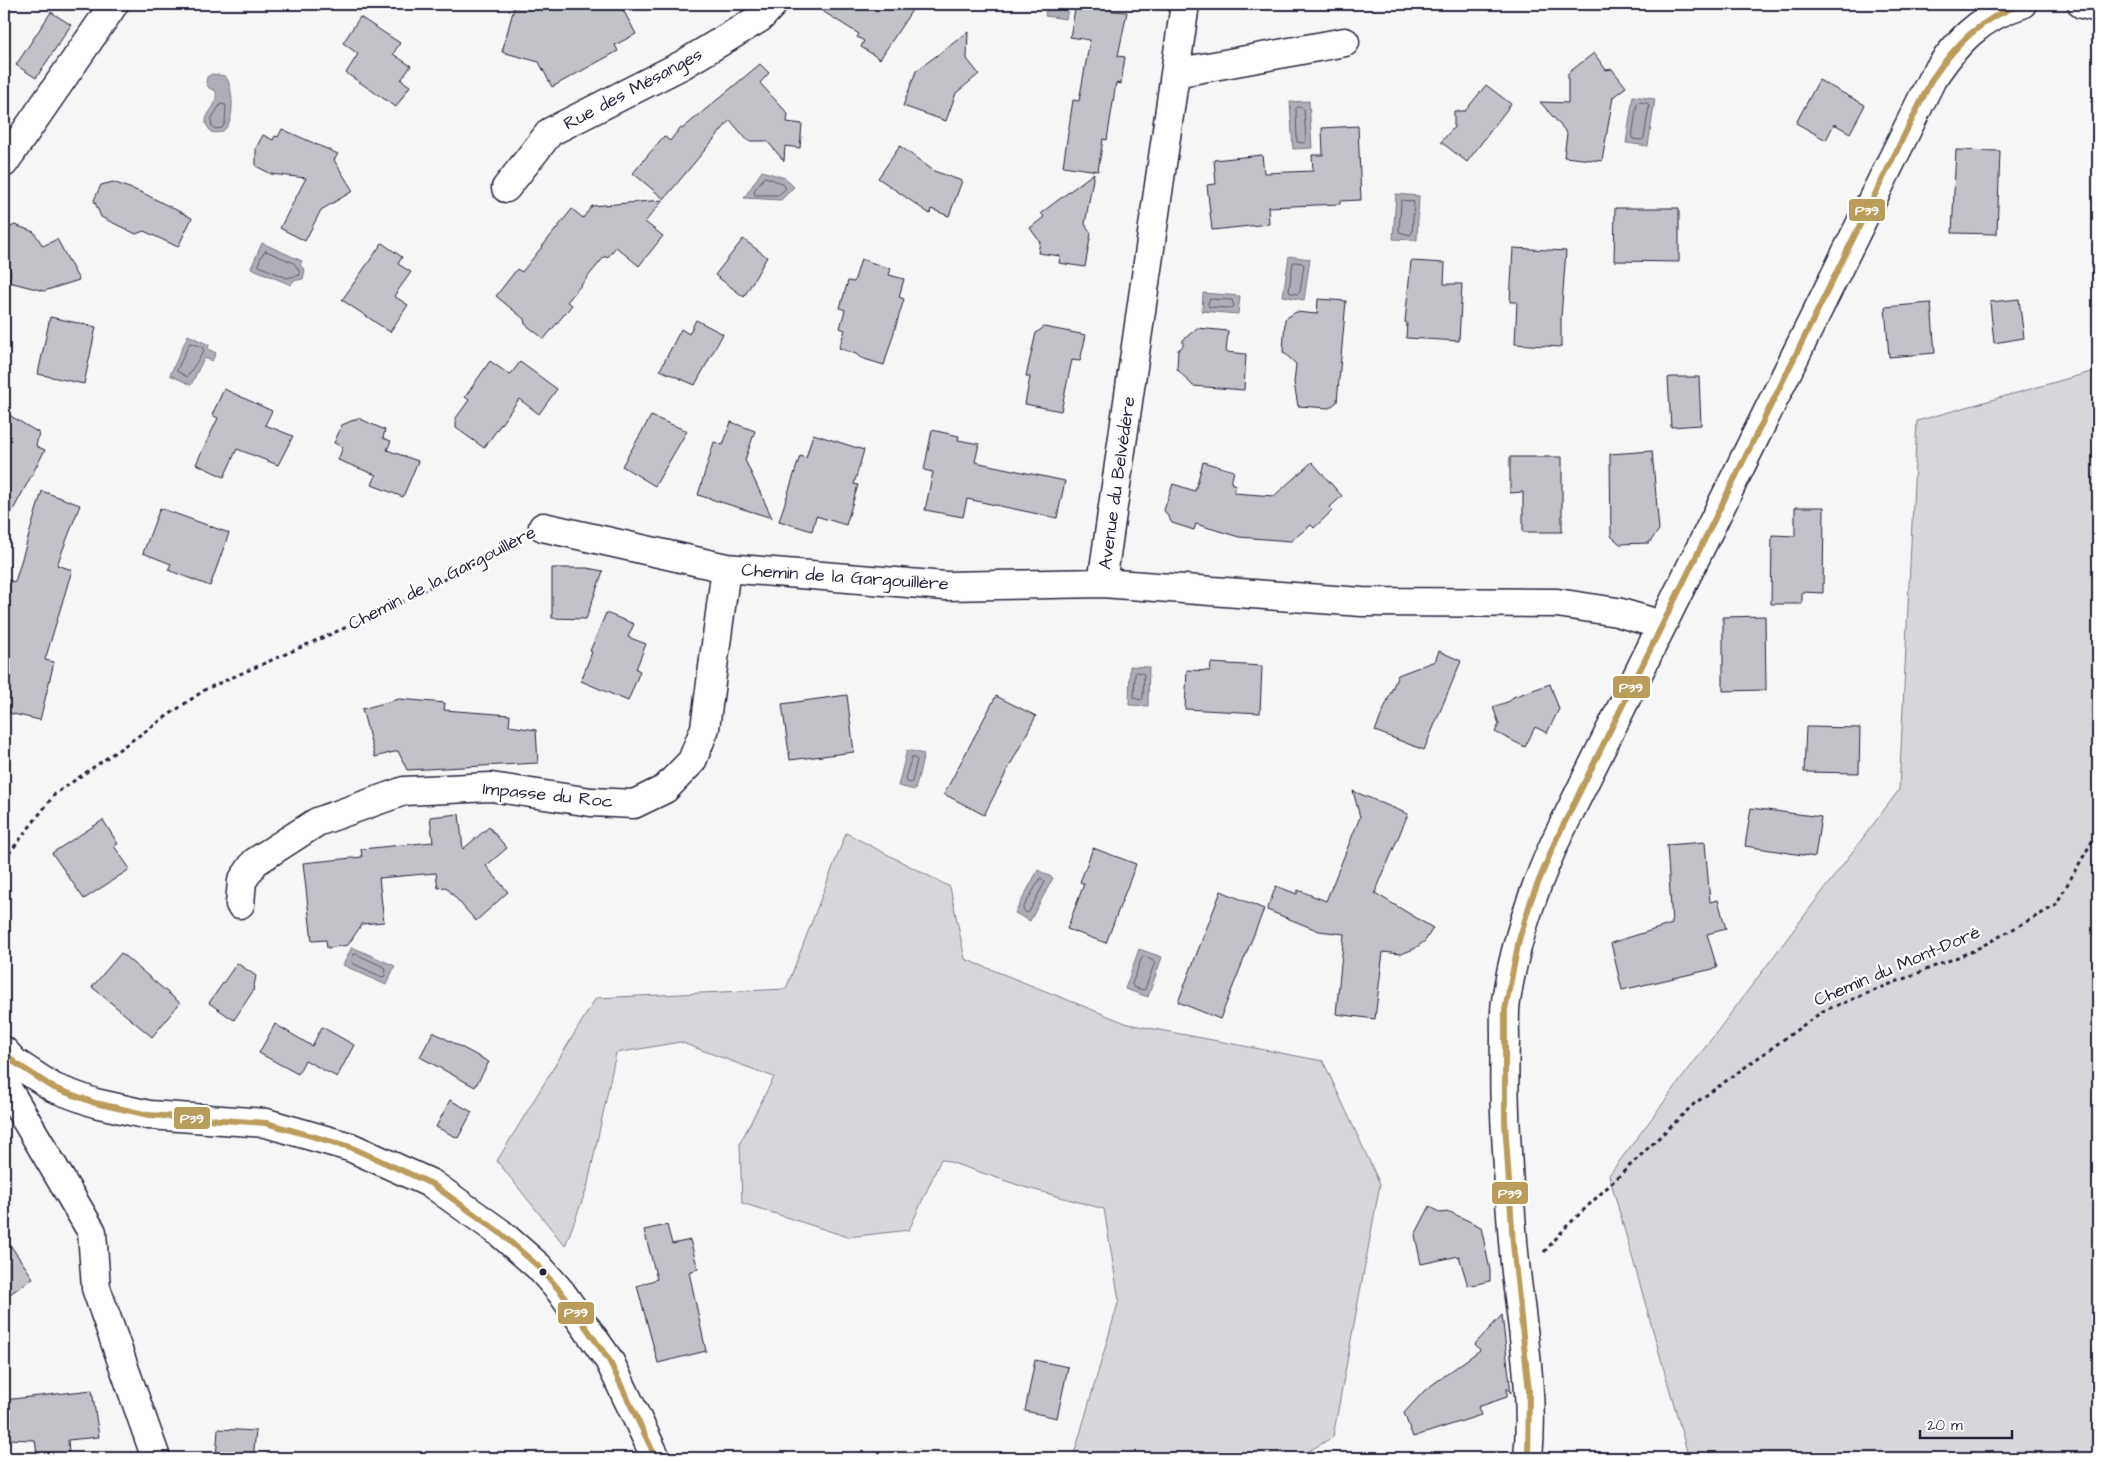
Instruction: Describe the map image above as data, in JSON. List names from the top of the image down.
{
  "streets": {
    "street": [
      "Rue des Mésanges",
      "Avenue du Belvédère",
      "Chemin de la Gargouillère",
      "Impasse du Roc"
    ],
    "path": ["Chemin du Mont-Doré"]
  },
  "crossings": [
    ["Avenue du Belvédère", "Chemin de la Gargouillère"],
    ["Chemin de la Gargouillère", "Impasse du Roc"]
  ],
  "lines": ["transit line P39"],
  "scale_bar": "20 m"
}
